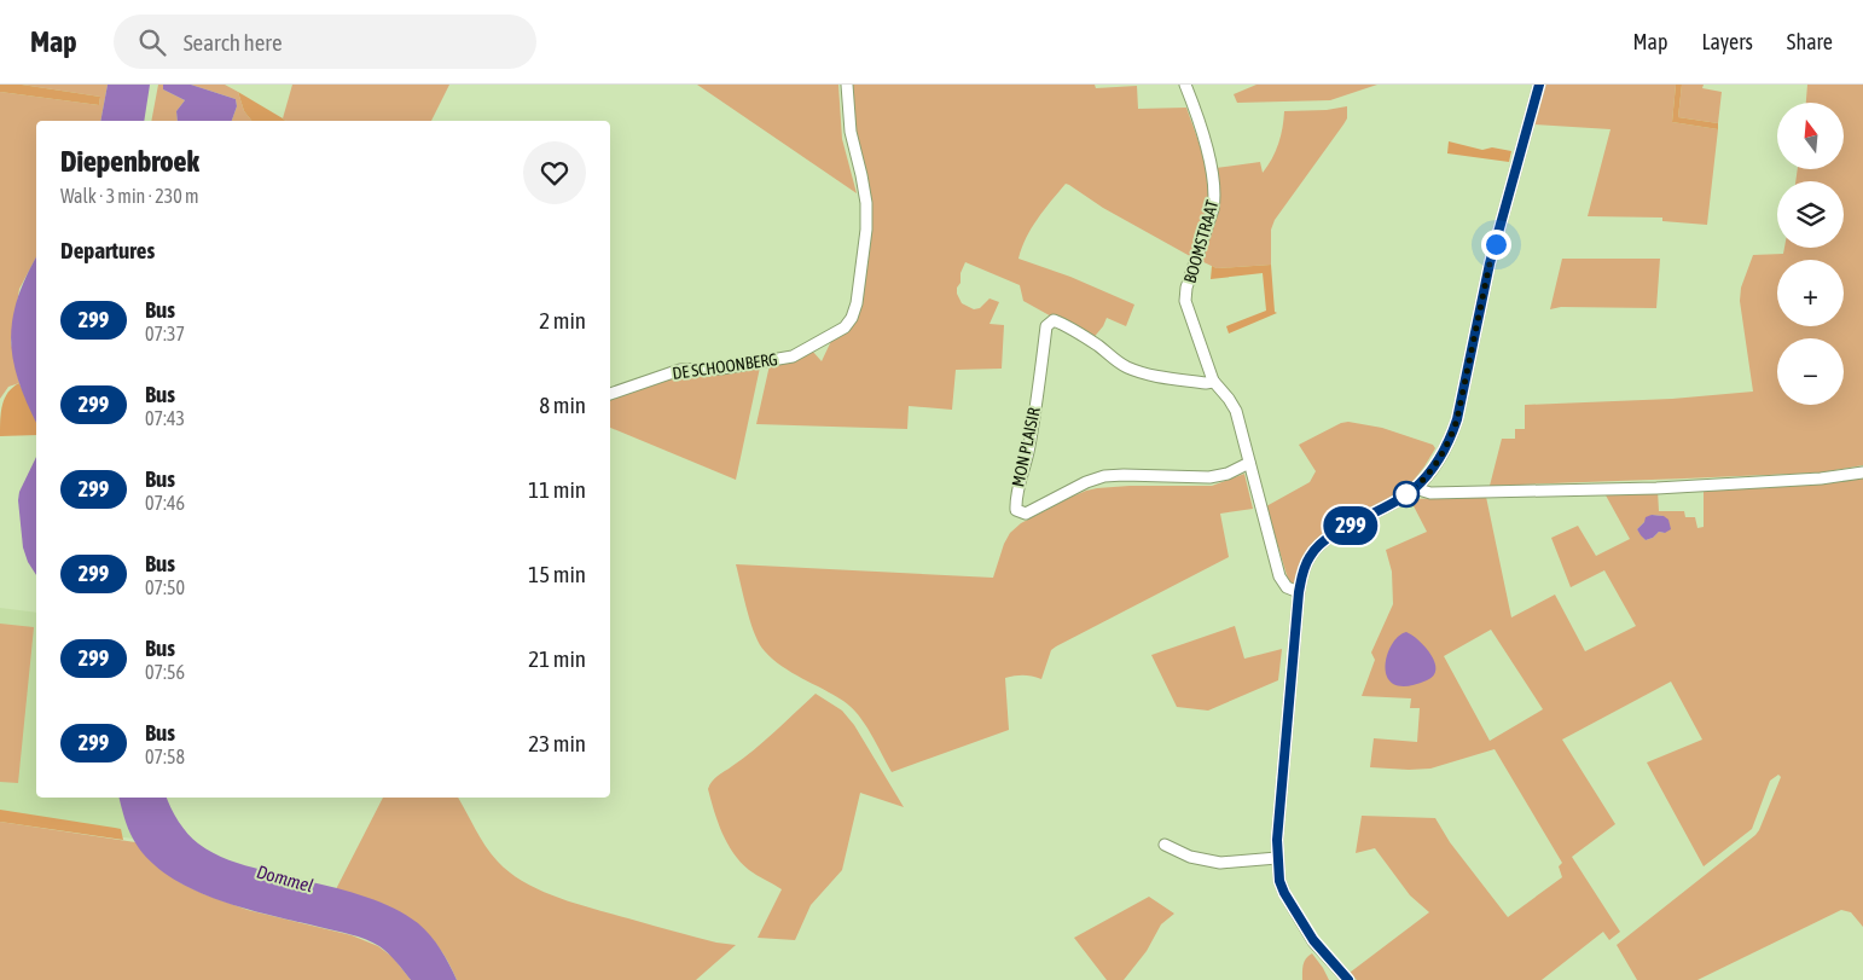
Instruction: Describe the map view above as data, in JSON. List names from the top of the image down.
{
  "streets": {
    "street": ["BOOMSTRAAT", "DE SCHOONBERG", "MON PLAISIR"]
  },
  "crossings": [
    ["BOOMSTRAAT", "MON PLAISIR"]
  ],
  "water": ["Dommel"],
  "lines": ["bus line 299"],
  "north": "top",
  "page": {
    "header": "Map",
    "search": "Search here",
    "nav": ["Map", "Layers", "Share"],
    "on_map": "299",
    "map_buttons": ["+", "−"],
    "heading": [
      ["Diepenbroek", "Walk · 3 min · 230 m"],
      "Departures"
    ],
    "list": [
      {
        "mark": "299",
        "name": "Bus",
        "note": "07:37",
        "value": "2 min"
      },
      {
        "mark": "299",
        "name": "Bus",
        "note": "07:43",
        "value": "8 min"
      },
      {
        "mark": "299",
        "name": "Bus",
        "note": "07:46",
        "value": "11 min"
      },
      {
        "mark": "299",
        "name": "Bus",
        "note": "07:50",
        "value": "15 min"
      },
      {
        "mark": "299",
        "name": "Bus",
        "note": "07:56",
        "value": "21 min"
      },
      {
        "mark": "299",
        "name": "Bus",
        "note": "07:58",
        "value": "23 min"
      }
    ]
  }
}
